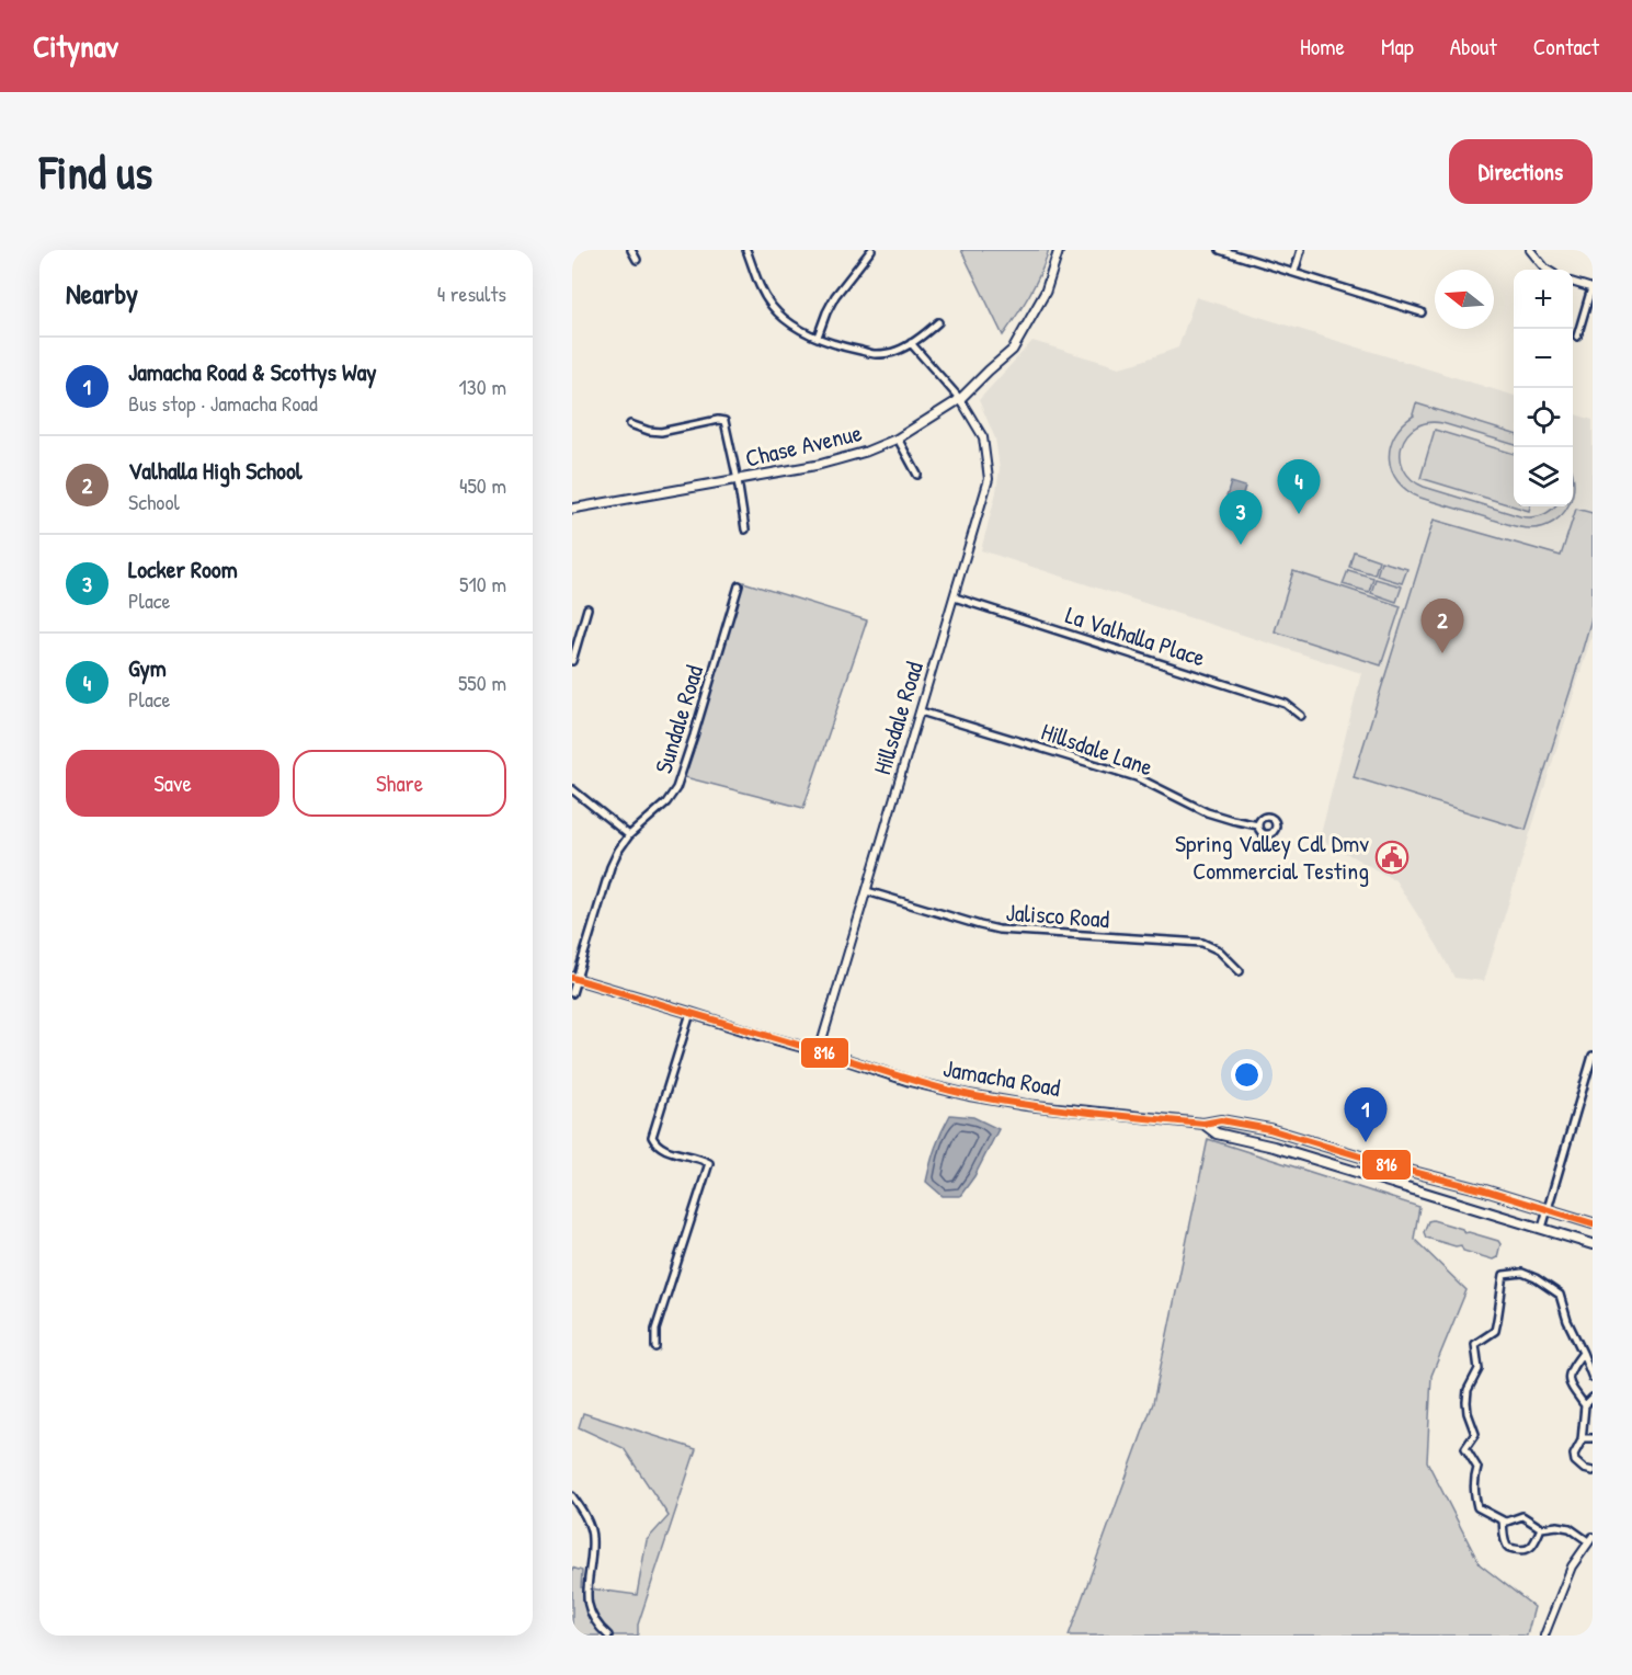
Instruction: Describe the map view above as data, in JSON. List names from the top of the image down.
{
  "streets": {
    "main road": ["Chase Avenue", "Jamacha Road"],
    "street": [
      "La Valhalla Place",
      "Hillsdale Road",
      "Sundale Road",
      "Hillsdale Lane",
      "Jalisco Road"
    ]
  },
  "crossings": [
    ["Chase Avenue", "Hillsdale Road"],
    ["La Valhalla Place", "Hillsdale Road"],
    ["Hillsdale Road", "Hillsdale Lane"],
    ["Hillsdale Road", "Jalisco Road"],
    ["Hillsdale Road", "Jamacha Road"],
    ["Sundale Road", "Jamacha Road"]
  ],
  "places": {
    "public building": ["Spring Valley Cdl Dmv Commercial Testing"]
  },
  "lines": ["transit line 816"],
  "north": "left",
  "page": {
    "header": "Citynav",
    "nav": [
      "Home",
      "Map",
      "About",
      "Contact"
    ],
    "buttons": [
      "Directions",
      ["Save", "Share"]
    ],
    "title": "Find us",
    "heading": ["Nearby", "4 results"],
    "map_buttons": ["+", "−"],
    "list": [
      {
        "mark": "1",
        "name": "Jamacha Road & Scottys Way",
        "note": "Bus stop · Jamacha Road",
        "value": "130 m"
      },
      {
        "mark": "2",
        "name": "Valhalla High School",
        "note": "School",
        "value": "450 m"
      },
      {
        "mark": "3",
        "name": "Locker Room",
        "note": "Place",
        "value": "510 m"
      },
      {
        "mark": "4",
        "name": "Gym",
        "note": "Place",
        "value": "550 m"
      }
    ],
    "pins": [
      "4",
      "3",
      "2",
      "1"
    ]
  }
}
